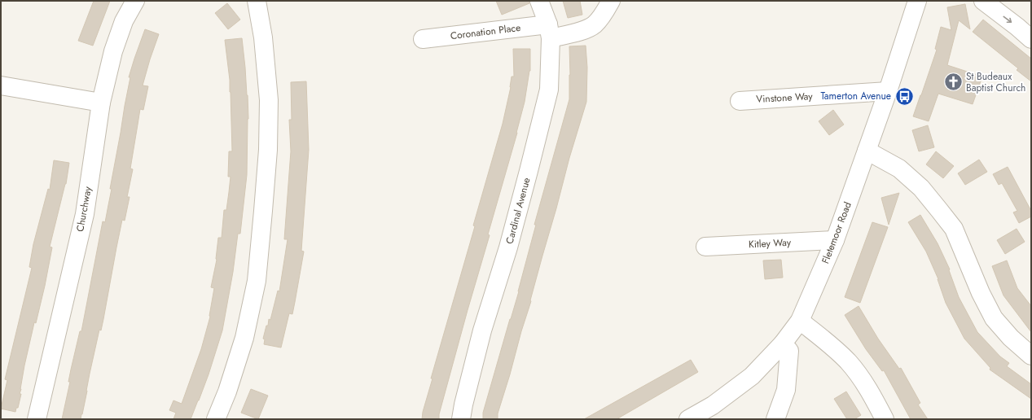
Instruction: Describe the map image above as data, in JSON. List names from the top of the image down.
{
  "streets": {
    "street": [
      "Coronation Place",
      "Vinstone Way",
      "Churchway",
      "Cardinal Avenue",
      "Fletemoor Road",
      "Kitley Way"
    ]
  },
  "crossings": [
    ["Coronation Place", "Cardinal Avenue"],
    ["Vinstone Way", "Fletemoor Road"],
    ["Fletemoor Road", "Kitley Way"]
  ],
  "places": {
    "church": ["St Budeaux Baptist Church"],
    "bus stop": ["Tamerton Avenue"]
  }
}
